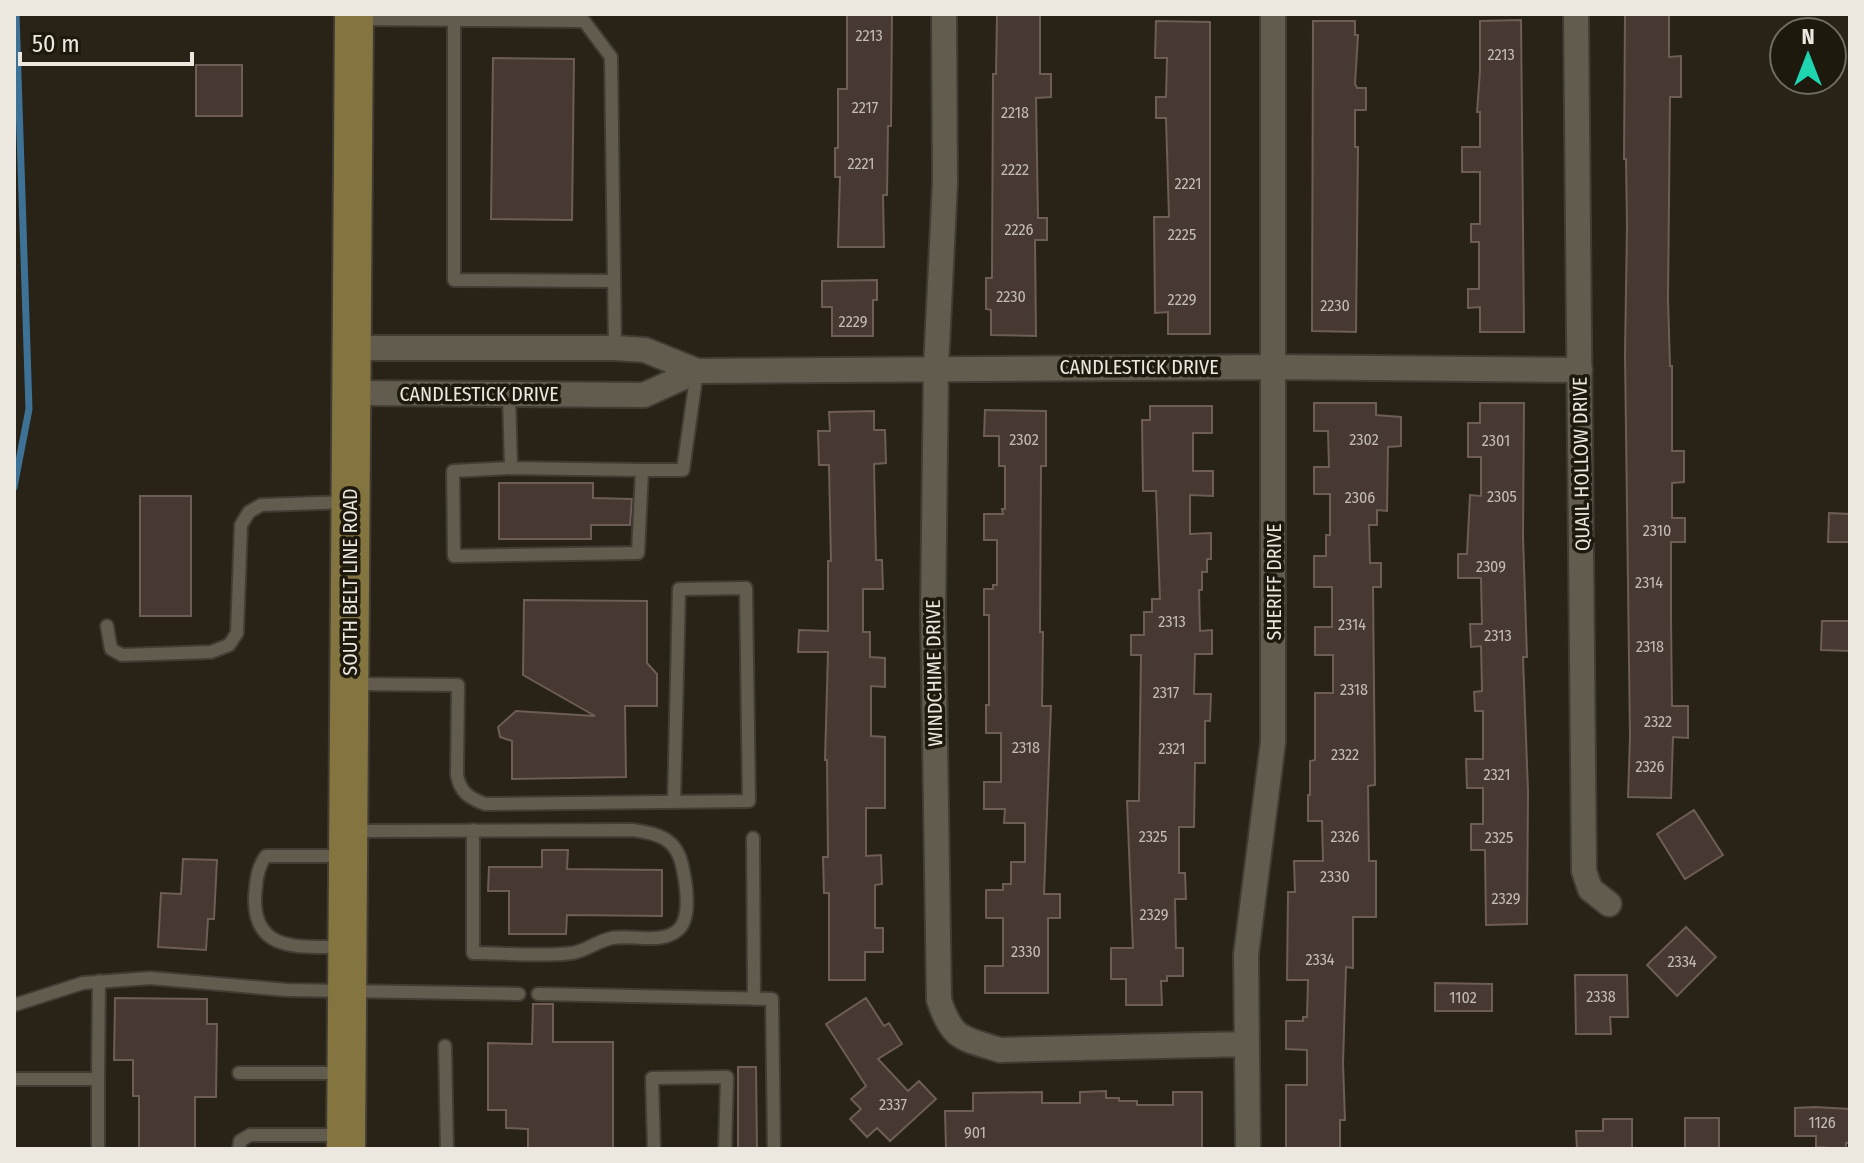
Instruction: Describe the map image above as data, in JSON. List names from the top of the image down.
{
  "streets": {
    "main road": ["SOUTH BELT LINE ROAD"],
    "street": [
      "CANDLESTICK DRIVE",
      "QUAIL HOLLOW DRIVE",
      "SHERIFF DRIVE",
      "WINDCHIME DRIVE"
    ]
  },
  "crossings": [
    ["CANDLESTICK DRIVE", "QUAIL HOLLOW DRIVE"],
    ["CANDLESTICK DRIVE", "SOUTH BELT LINE ROAD"],
    ["CANDLESTICK DRIVE", "SHERIFF DRIVE"],
    ["CANDLESTICK DRIVE", "WINDCHIME DRIVE"],
    ["SHERIFF DRIVE", "WINDCHIME DRIVE"]
  ],
  "house_numbers": [
    "2213",
    "2213",
    "2217",
    "2218",
    "2221",
    "2222",
    "2221",
    "2226",
    "2225",
    "2230",
    "2229",
    "2230",
    "2229",
    "2302",
    "2302",
    "2301",
    "2305",
    "2306",
    "2310",
    "2309",
    "2314",
    "2313",
    "2314",
    "2313",
    "2318",
    "2318",
    "2317",
    "2322",
    "2318",
    "2321",
    "2322",
    "2326",
    "2321",
    "2325",
    "2326",
    "2325",
    "2330",
    "2329",
    "2329",
    "2330",
    "2334",
    "2334",
    "2338",
    "1102",
    "2337",
    "1126",
    "901"
  ],
  "scale_bar": "50 m",
  "north": "top"
}
